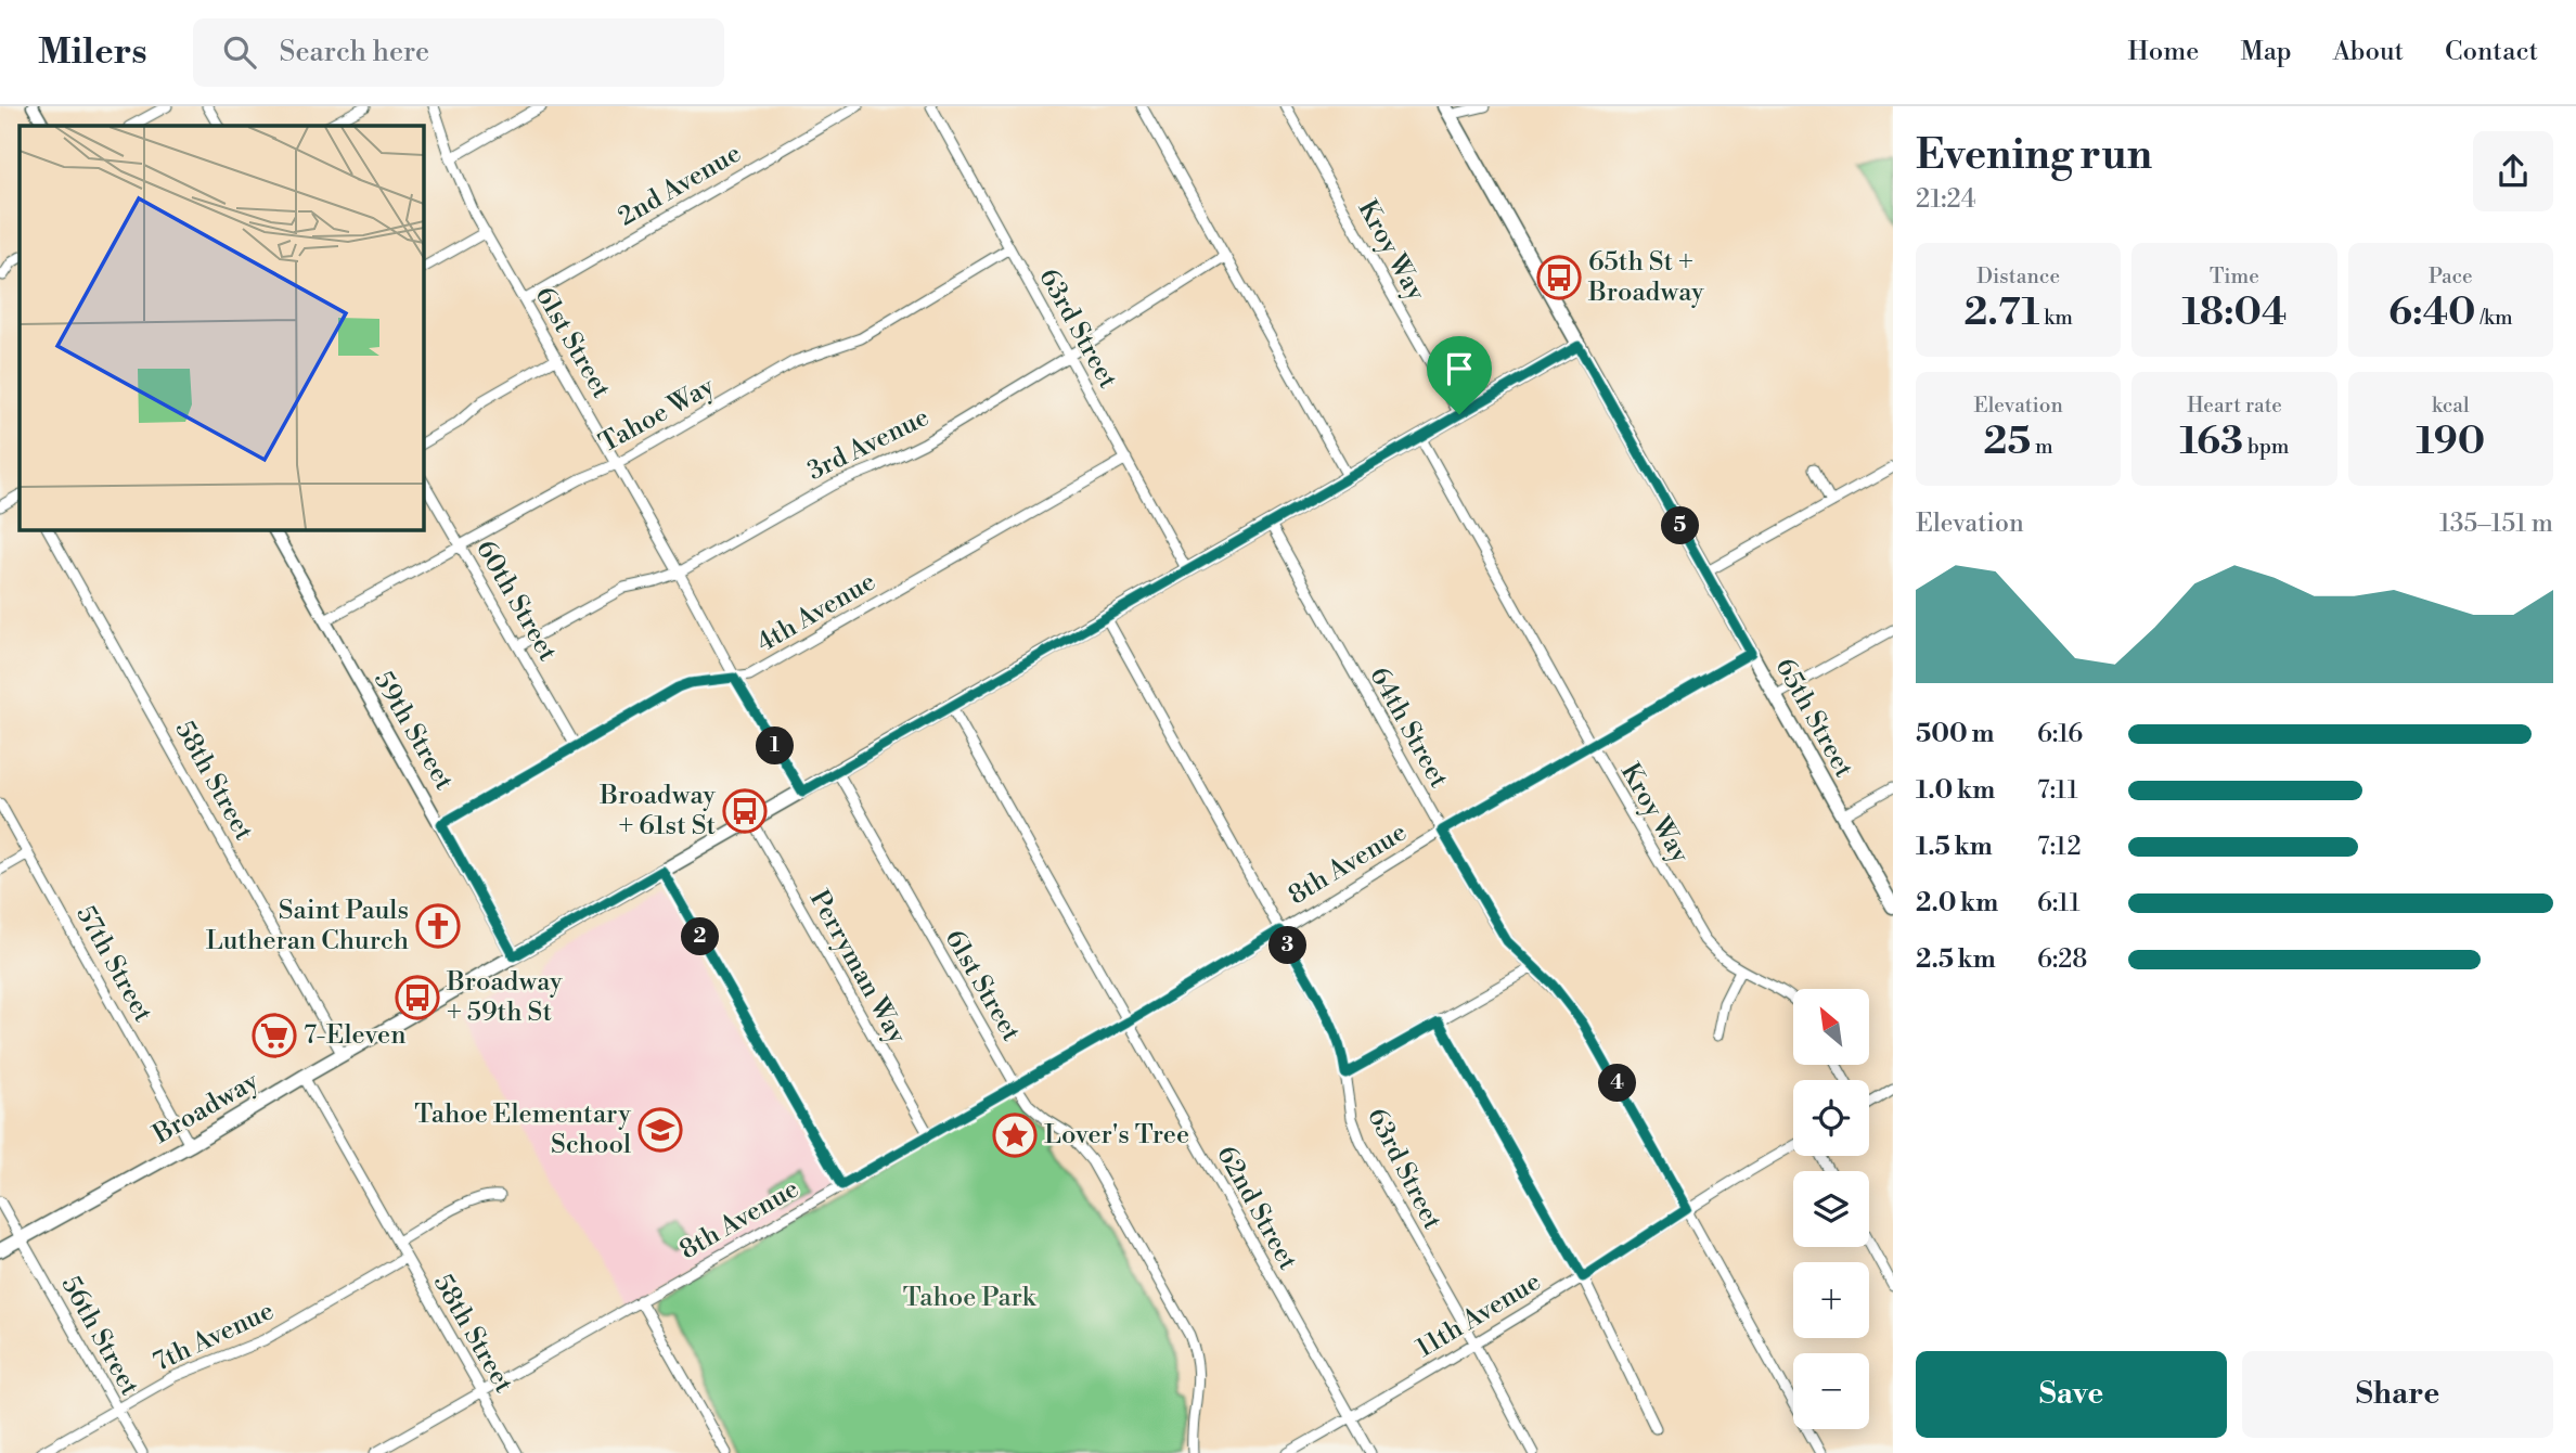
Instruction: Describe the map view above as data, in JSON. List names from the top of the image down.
{
  "streets": {
    "main road": ["65th Street", "Broadway"],
    "street": [
      "2nd Avenue",
      "Kroy Way",
      "63rd Street",
      "61st Street",
      "Tahoe Way",
      "3rd Avenue",
      "60th Street",
      "4th Avenue",
      "64th Street",
      "59th Street",
      "58th Street",
      "8th Avenue",
      "57th Street",
      "Perryman Way",
      "62nd Street",
      "11th Avenue",
      "56th Street",
      "7th Avenue"
    ]
  },
  "crossings": [
    ["2nd Avenue", "61st Street"],
    ["Kroy Way", "8th Avenue"],
    ["Kroy Way", "Broadway"],
    ["63rd Street", "Tahoe Way"],
    ["63rd Street", "3rd Avenue"],
    ["63rd Street", "4th Avenue"],
    ["63rd Street", "8th Avenue"],
    ["63rd Street", "Broadway"],
    ["63rd Street", "11th Avenue"],
    ["61st Street", "Tahoe Way"],
    ["61st Street", "3rd Avenue"],
    ["61st Street", "4th Avenue"],
    ["61st Street", "8th Avenue"],
    ["61st Street", "Broadway"],
    ["Tahoe Way", "60th Street"],
    ["Tahoe Way", "59th Street"],
    ["3rd Avenue", "60th Street"],
    ["60th Street", "4th Avenue"],
    ["4th Avenue", "59th Street"],
    ["65th Street", "8th Avenue"],
    ["65th Street", "Broadway"],
    ["64th Street", "8th Avenue"],
    ["64th Street", "Broadway"],
    ["64th Street", "11th Avenue"],
    ["59th Street", "Broadway"],
    ["58th Street", "8th Avenue"],
    ["58th Street", "Broadway"],
    ["58th Street", "7th Avenue"],
    ["8th Avenue", "Perryman Way"],
    ["8th Avenue", "62nd Street"],
    ["57th Street", "Broadway"],
    ["Perryman Way", "Broadway"],
    ["Broadway", "62nd Street"],
    ["Broadway", "56th Street"],
    ["62nd Street", "11th Avenue"],
    ["56th Street", "7th Avenue"]
  ],
  "parks": ["Tahoe Park"],
  "places": {
    "bus stop": ["65th St + Broadway", "Broadway + 61st St", "Broadway + 59th St"],
    "church": ["Saint Pauls Lutheran Church"],
    "supermarket": ["7-Eleven"],
    "school or university": ["Tahoe Elementary School"],
    "place": ["Lover's Tree"]
  },
  "north": "top left",
  "page": {
    "header": "Milers",
    "search": "Search here",
    "nav": [
      "Home",
      "Map",
      "About",
      "Contact"
    ],
    "heading": ["Evening run", "21:24"],
    "stats": [
      ["Distance", "2.71 km"],
      ["Time", "18:04"],
      ["Pace", "6:40 /km"],
      ["Elevation", "25 m"],
      ["Heart rate", "163 bpm"],
      ["kcal", "190"]
    ],
    "chart": ["Elevation", "135–151 m"],
    "pins": [
      "5",
      "1",
      "2",
      "3",
      "4"
    ],
    "list": [
      {
        "name": "500 m",
        "note": "6:16"
      },
      {
        "name": "1.0 km",
        "note": "7:11"
      },
      {
        "name": "1.5 km",
        "note": "7:12"
      },
      {
        "name": "2.0 km",
        "note": "6:11"
      },
      {
        "name": "2.5 km",
        "note": "6:28"
      }
    ],
    "map_buttons": ["+", "−"],
    "buttons": ["Save", "Share"]
  }
}
